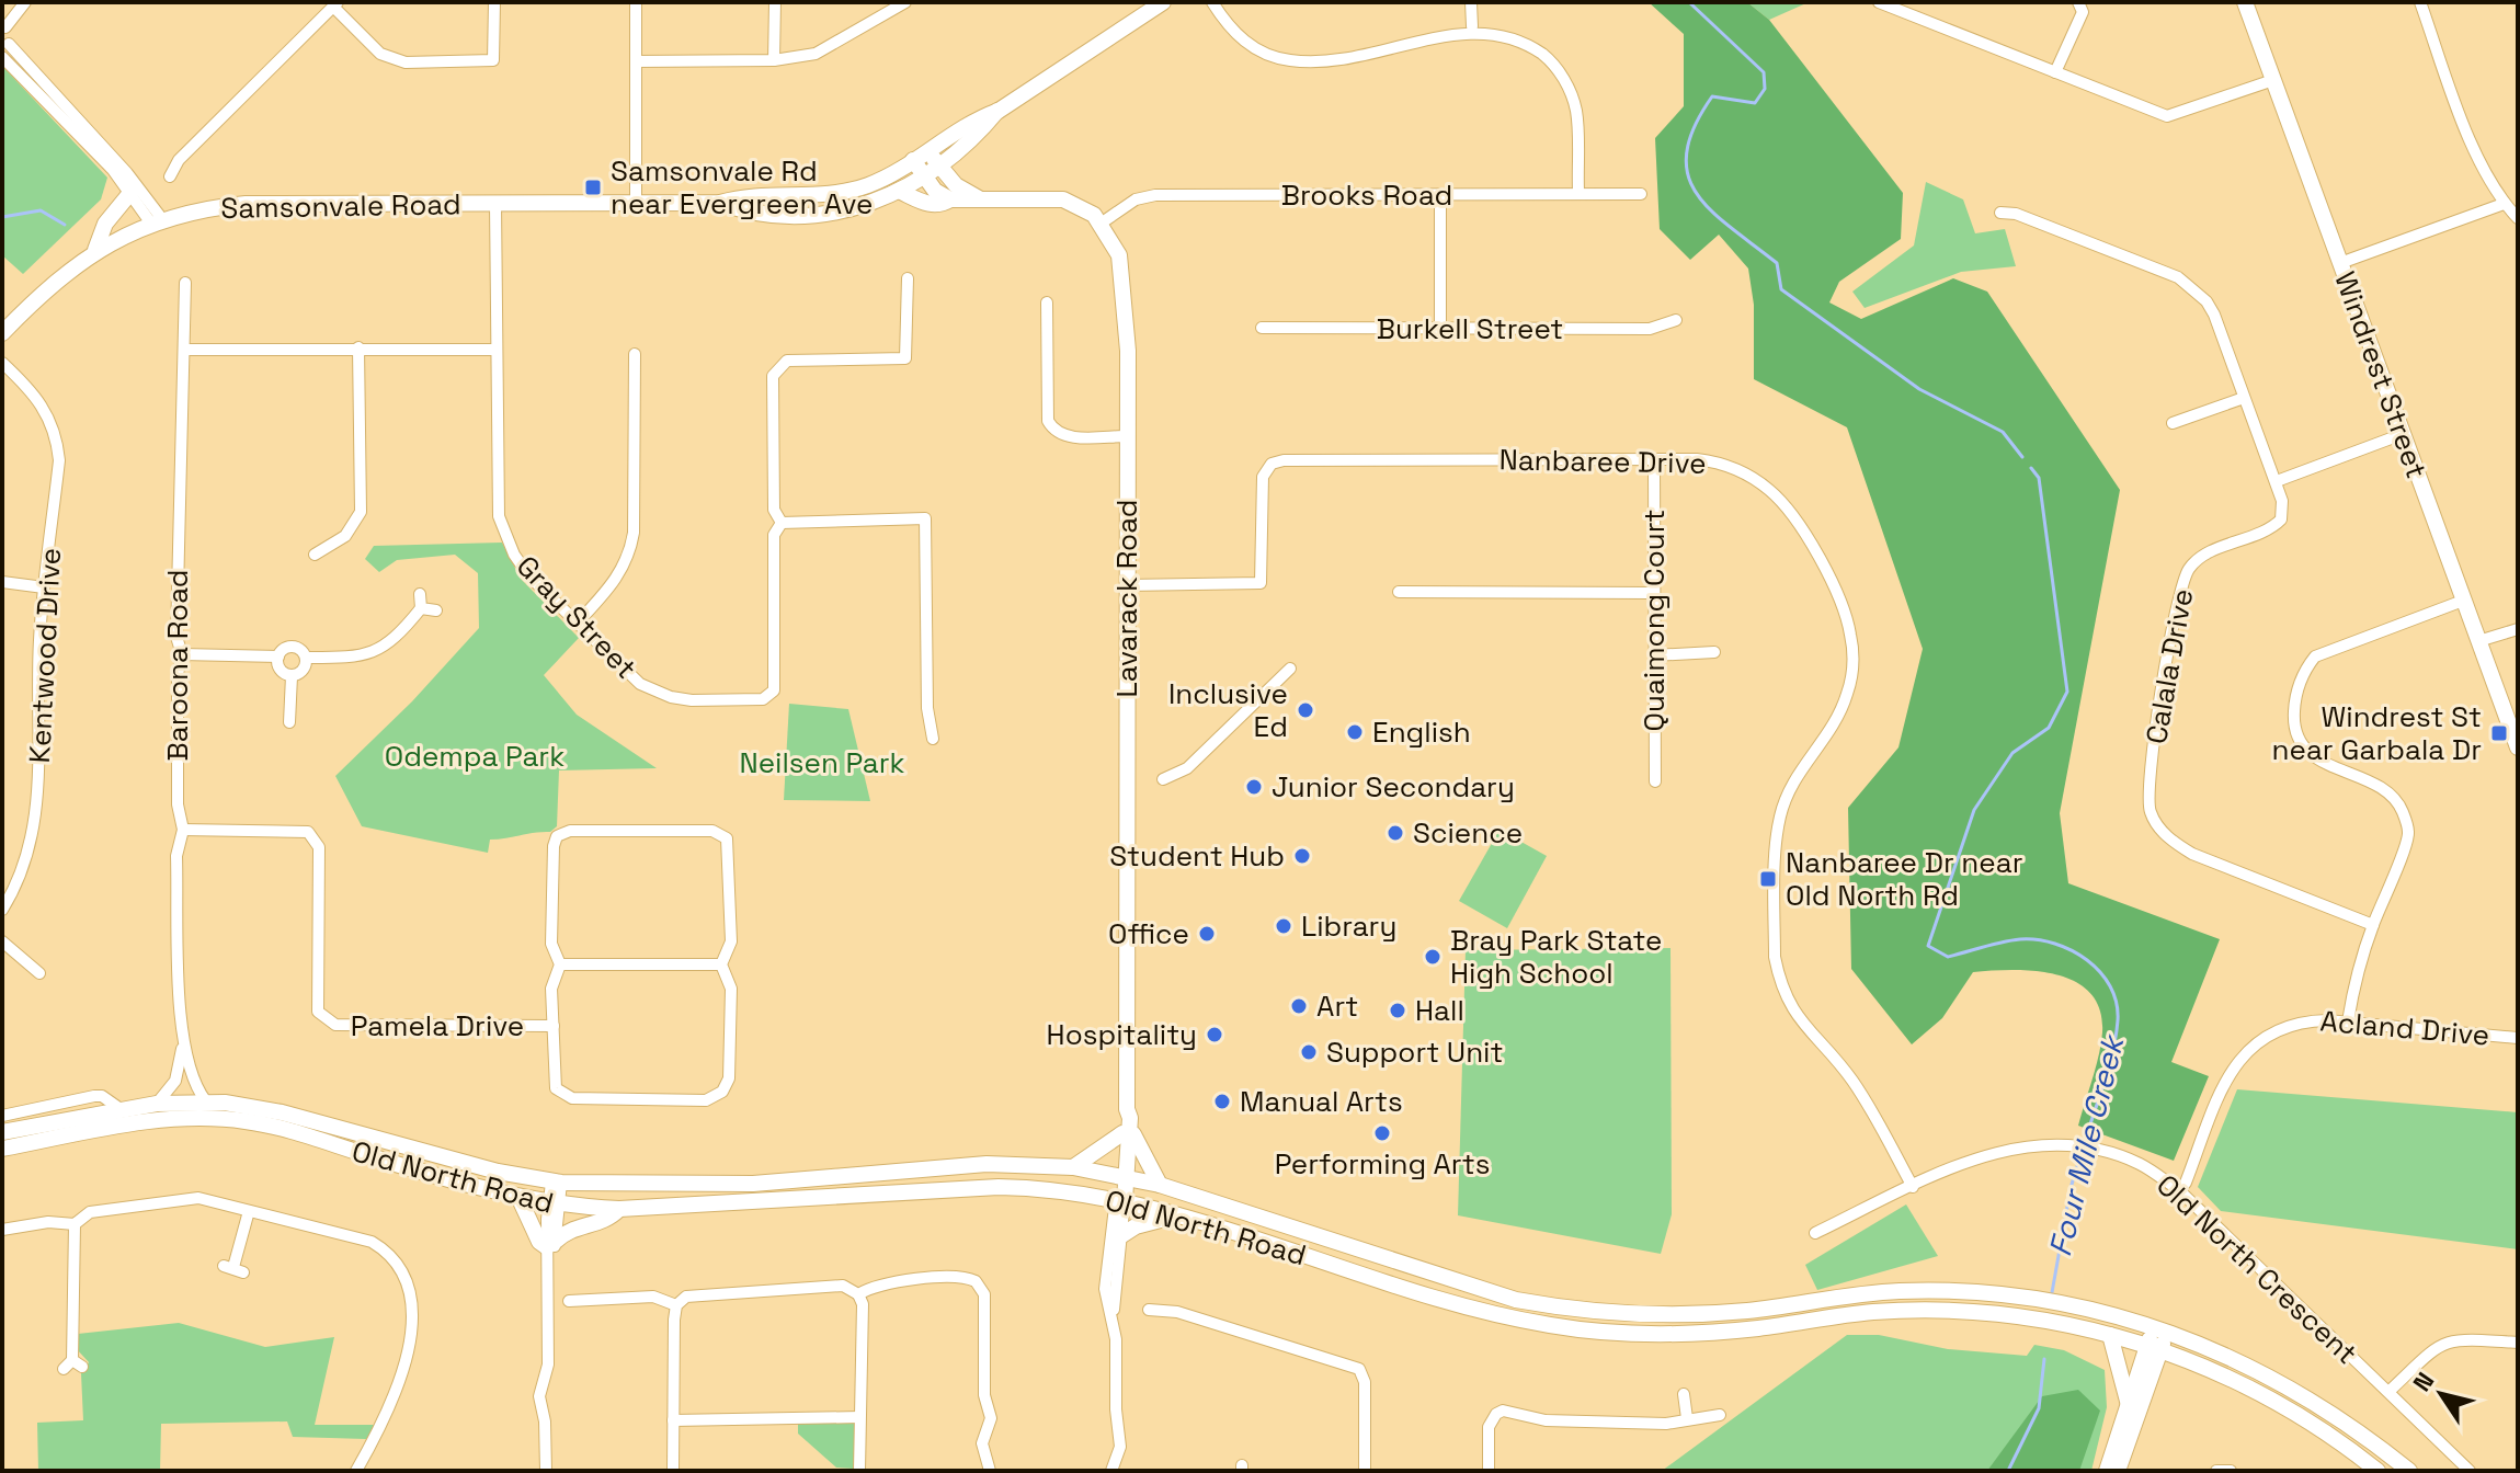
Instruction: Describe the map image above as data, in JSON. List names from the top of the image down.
{
  "streets": {
    "main road": [
      "Samsonvale Road",
      "Windrest Street",
      "Lavarack Road",
      "Old North Road"
    ],
    "street": [
      "Brooks Road",
      "Burkell Street",
      "Nanbaree Drive",
      "Gray Street",
      "Quaimong Court",
      "Kentwood Drive",
      "Baroona Road",
      "Calala Drive",
      "Pamela Drive",
      "Acland Drive",
      "Old North Crescent"
    ]
  },
  "crossings": [
    ["Brooks Road", "Lavarack Road"],
    ["Samsonvale Road", "Lavarack Road"],
    ["Samsonvale Road", "Gray Street"],
    ["Nanbaree Drive", "Lavarack Road"],
    ["Nanbaree Drive", "Quaimong Court"],
    ["Nanbaree Drive", "Old North Crescent"],
    ["Lavarack Road", "Old North Road"],
    ["Baroona Road", "Pamela Drive"],
    ["Baroona Road", "Old North Road"],
    ["Acland Drive", "Old North Crescent"]
  ],
  "water": ["Four Mile Creek"],
  "parks": ["Odempa Park", "Neilsen Park"],
  "places": {
    "transit": ["Samsonvale Rd near Evergreen Ave", "Windrest St near Garbala Dr", "Nanbaree Dr near Old North Rd"],
    "other": [
      "Inclusive Ed",
      "English",
      "Junior Secondary",
      "Science",
      "Student Hub",
      "Library",
      "Office",
      "Bray Park State High School",
      "Art",
      "Hall",
      "Hospitality",
      "Support Unit",
      "Manual Arts",
      "Performing Arts"
    ]
  },
  "north": "top left"
}
